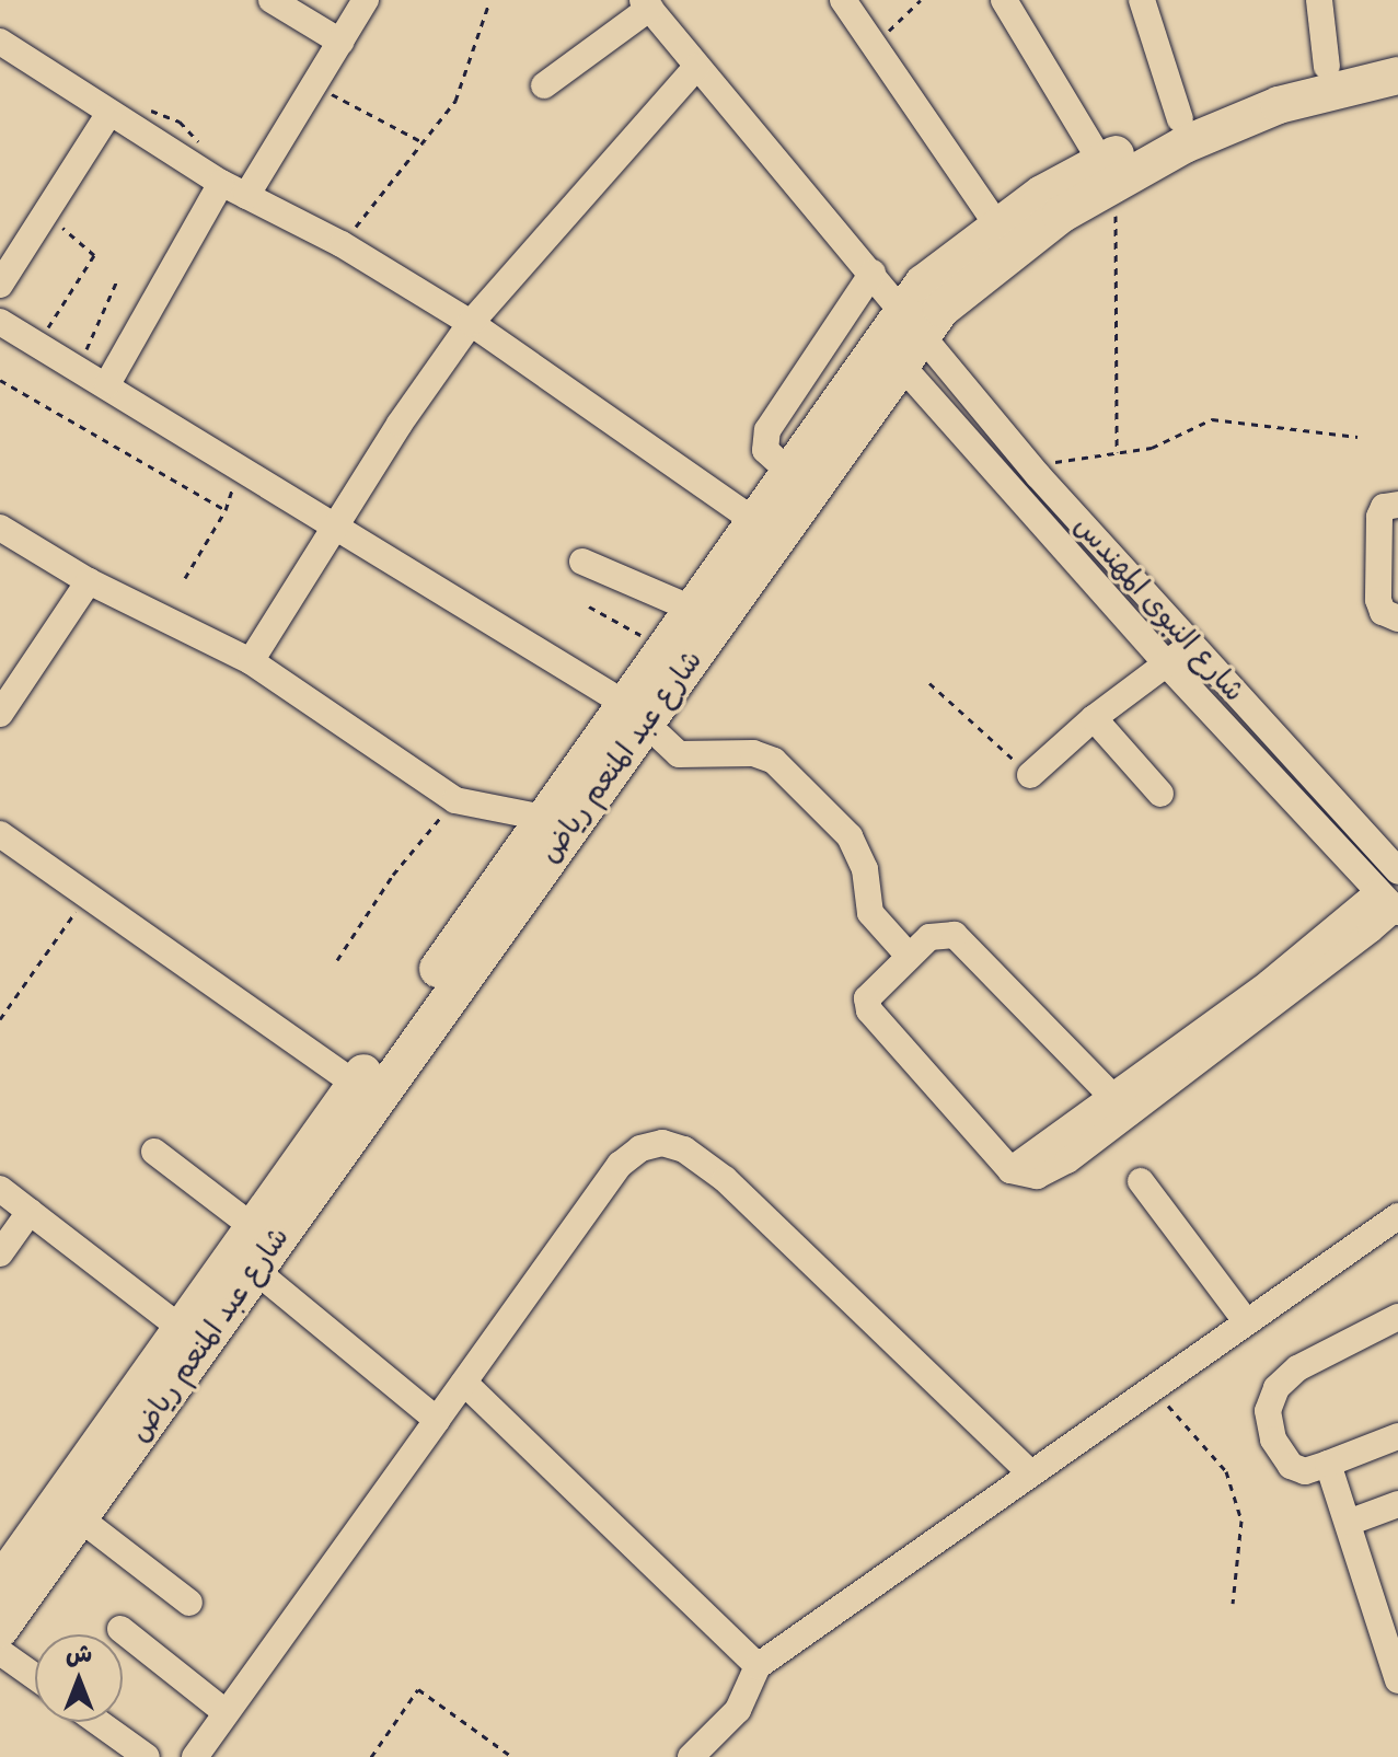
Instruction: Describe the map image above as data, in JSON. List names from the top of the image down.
{
  "streets": {
    "highway": ["شارع عبد المنعم رياض"],
    "street": ["شارع النبوى المهندس"]
  },
  "crossings": [
    ["شارع النبوى المهندس", "شارع عبد المنعم رياض"]
  ],
  "north": "top"
}
